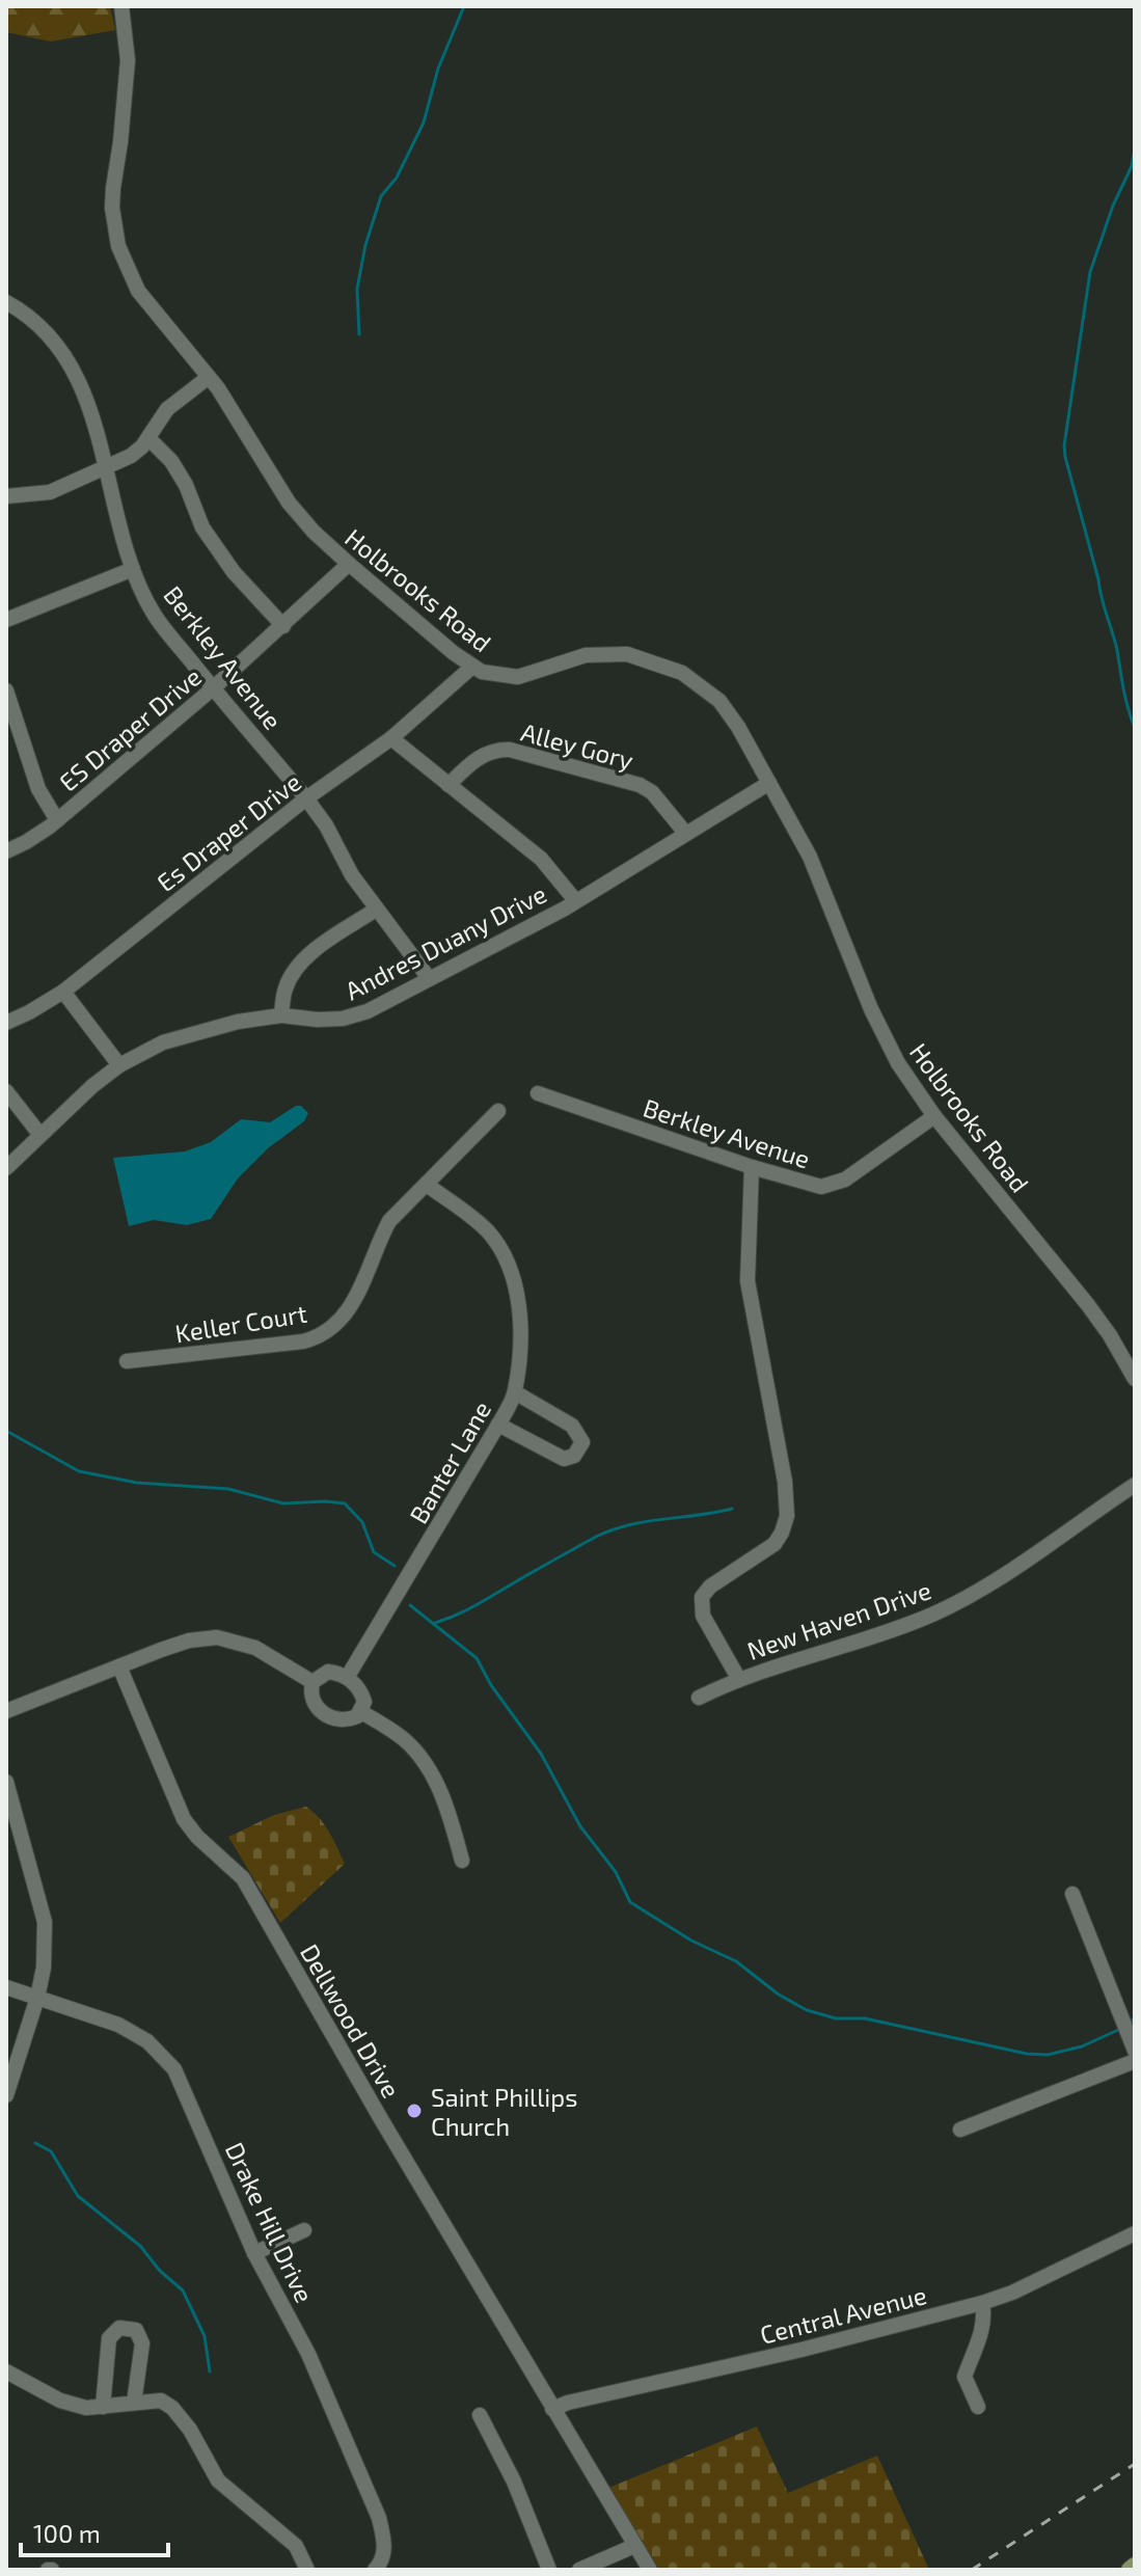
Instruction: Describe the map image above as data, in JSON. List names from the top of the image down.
{
  "streets": {
    "street": [
      "Holbrooks Road",
      "Berkley Avenue",
      "ES Draper Drive",
      "Alley Gory",
      "Es Draper Drive",
      "Andres Duany Drive",
      "Keller Court",
      "Banter Lane",
      "New Haven Drive",
      "Dellwood Drive",
      "Drake Hill Drive",
      "Central Avenue"
    ]
  },
  "crossings": [
    ["Holbrooks Road", "Berkley Avenue"],
    ["Holbrooks Road", "ES Draper Drive"],
    ["Holbrooks Road", "Es Draper Drive"],
    ["Holbrooks Road", "Andres Duany Drive"],
    ["Berkley Avenue", "ES Draper Drive"],
    ["Berkley Avenue", "Es Draper Drive"],
    ["Berkley Avenue", "Andres Duany Drive"],
    ["Berkley Avenue", "New Haven Drive"],
    ["Alley Gory", "Andres Duany Drive"],
    ["Keller Court", "Banter Lane"],
    ["Dellwood Drive", "Central Avenue"]
  ],
  "places": ["Saint Phillips Church"],
  "scale_bar": "100 m"
}
